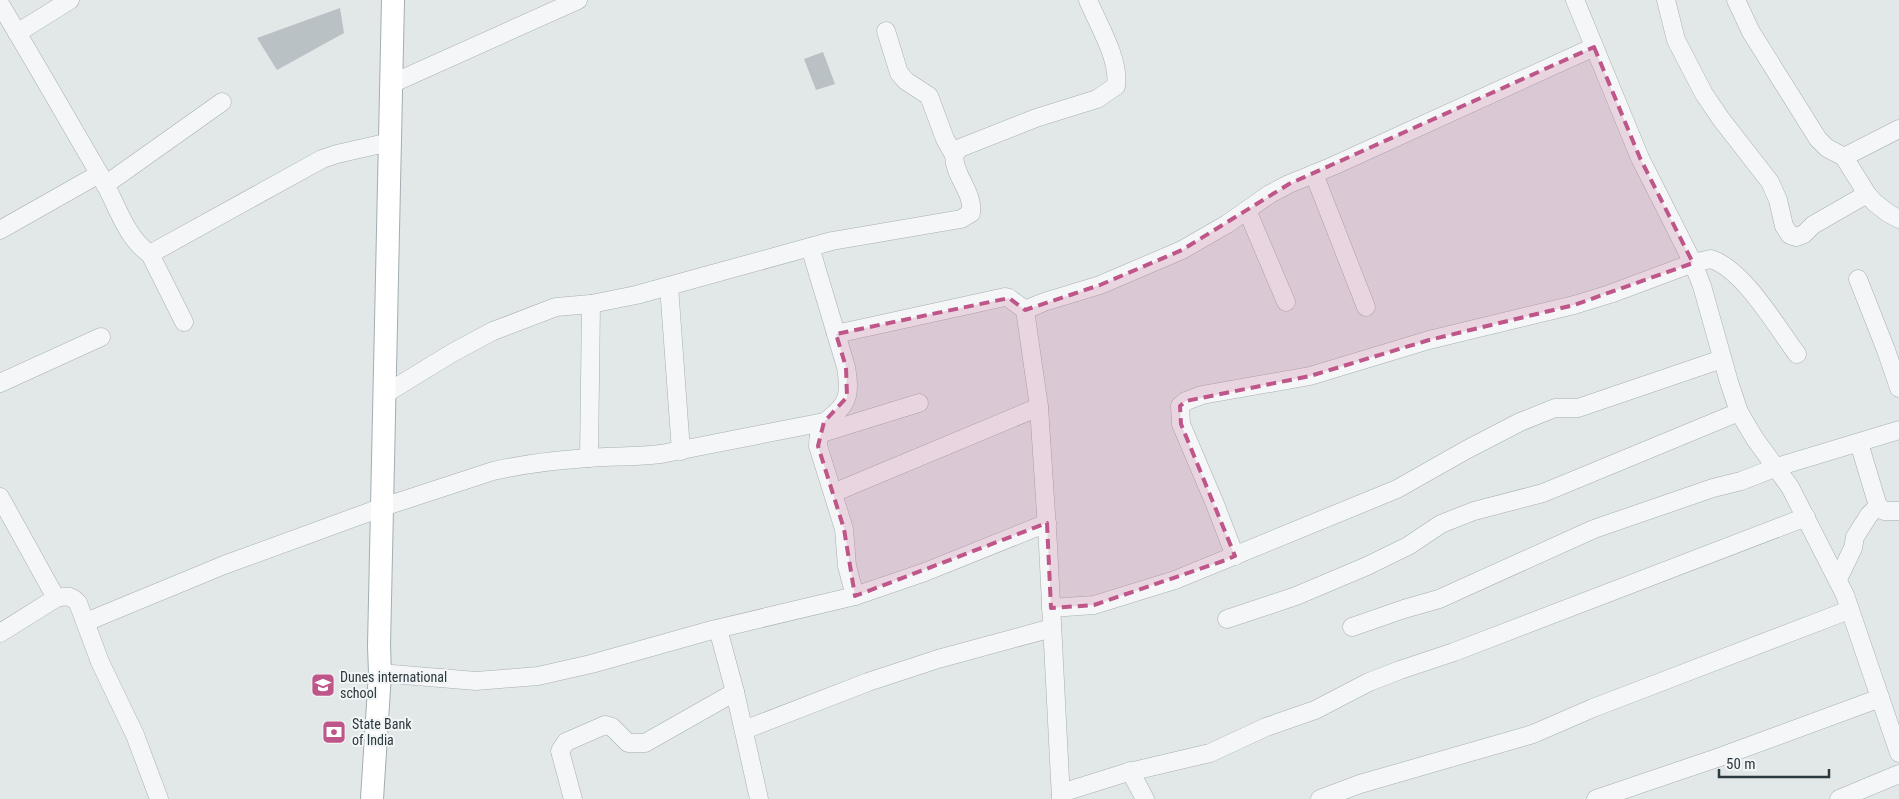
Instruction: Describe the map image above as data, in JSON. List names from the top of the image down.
{
  "places": {
    "school or university": ["Dunes international school"],
    "bank": ["State Bank of India"]
  },
  "scale_bar": "50 m"
}
